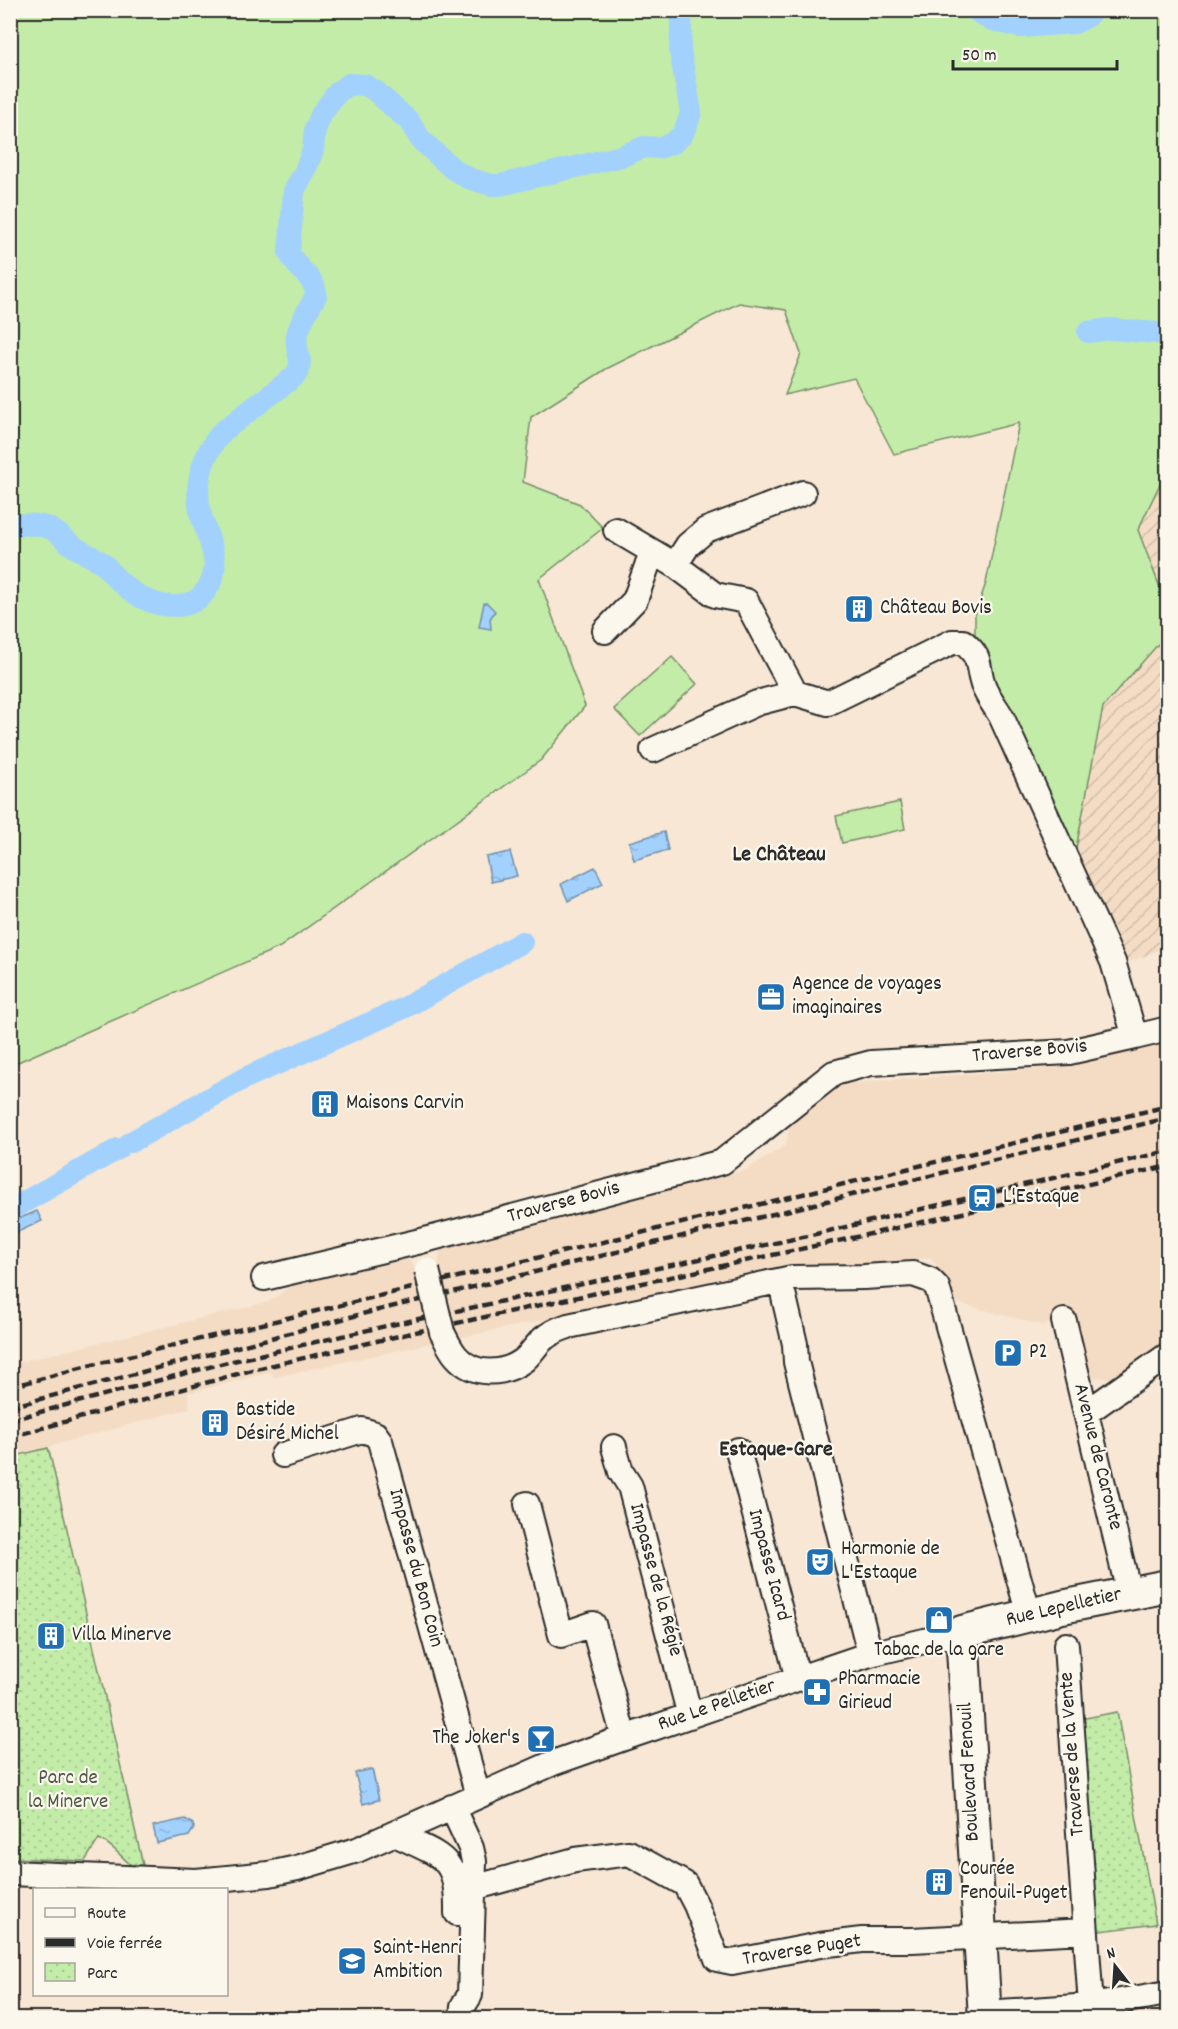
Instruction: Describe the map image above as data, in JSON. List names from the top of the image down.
{
  "streets": {
    "street": [
      "Traverse Bovis",
      "Avenue de Caronte",
      "Impasse Icard",
      "Impasse du Bon Coin",
      "Impasse de la Régie",
      "Rue Lepelletier",
      "Rue Le Pelletier",
      "Traverse de la Vente",
      "Boulevard Fenouil",
      "Traverse Puget"
    ]
  },
  "crossings": [
    ["Avenue de Caronte", "Rue Lepelletier"],
    ["Impasse Icard", "Rue Le Pelletier"],
    ["Impasse du Bon Coin", "Rue Le Pelletier"],
    ["Impasse de la Régie", "Rue Le Pelletier"],
    ["Rue Lepelletier", "Rue Le Pelletier"],
    ["Rue Lepelletier", "Boulevard Fenouil"],
    ["Rue Le Pelletier", "Boulevard Fenouil"],
    ["Traverse de la Vente", "Traverse Puget"],
    ["Boulevard Fenouil", "Traverse Puget"]
  ],
  "districts": ["Le Château", "Estaque-Gare"],
  "parks": ["Parc de la Minerve"],
  "places": {
    "building": [
      "Château Bovis",
      "Maisons Carvin",
      "Bastide Désiré Michel",
      "Villa Minerve",
      "Courée Fenouil-Puget"
    ],
    "office": ["Agence de voyages imaginaires"],
    "station": ["L'Estaque"],
    "parking": ["P2"],
    "theatre": ["Harmonie de L'Estaque"],
    "shop": ["Tabac de la gare"],
    "pharmacy": ["Pharmacie Girieud"],
    "bar": ["The Joker's"],
    "school or university": ["Saint-Henri Ambition"]
  },
  "legend": ["Route", "Voie ferrée", "Parc"],
  "scale_bar": "50 m",
  "north": "top"
}
